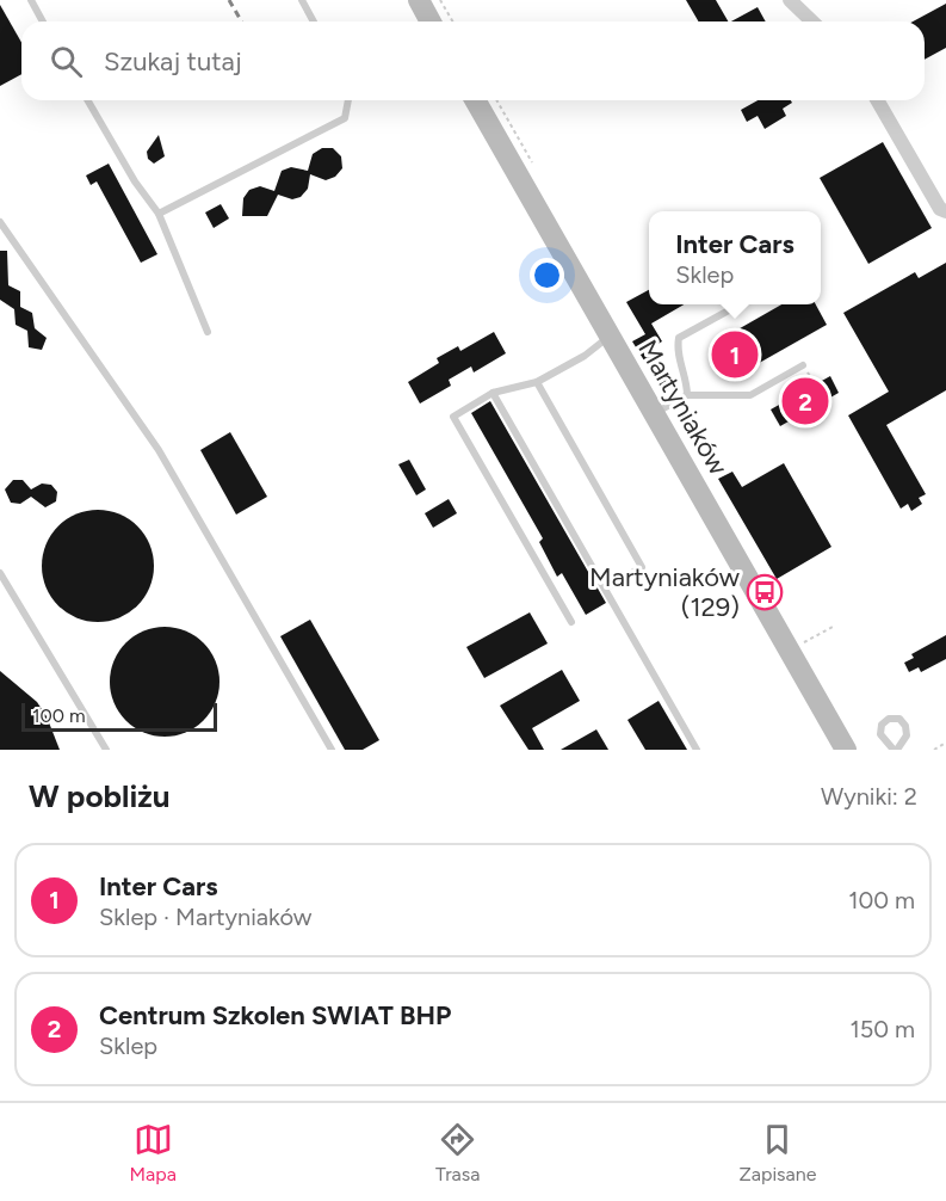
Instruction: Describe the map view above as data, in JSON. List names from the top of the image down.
{
  "streets": {
    "main road": ["Martyniaków"]
  },
  "places": {
    "bus stop": ["Martyniaków (129)"]
  },
  "scale_bar": "100 m",
  "page": {
    "search": "Szukaj tutaj",
    "popup": ["Inter Cars", "Sklep"],
    "pins": ["1", "2"],
    "scale": "100 m",
    "heading": ["W pobliżu", "Wyniki: 2"],
    "list": [
      {
        "mark": "1",
        "name": "Inter Cars",
        "note": "Sklep · Martyniaków",
        "value": "100 m"
      },
      {
        "mark": "2",
        "name": "Centrum Szkolen SWIAT BHP",
        "note": "Sklep",
        "value": "150 m"
      }
    ],
    "nav": ["Mapa", "Trasa", "Zapisane"]
  }
}
